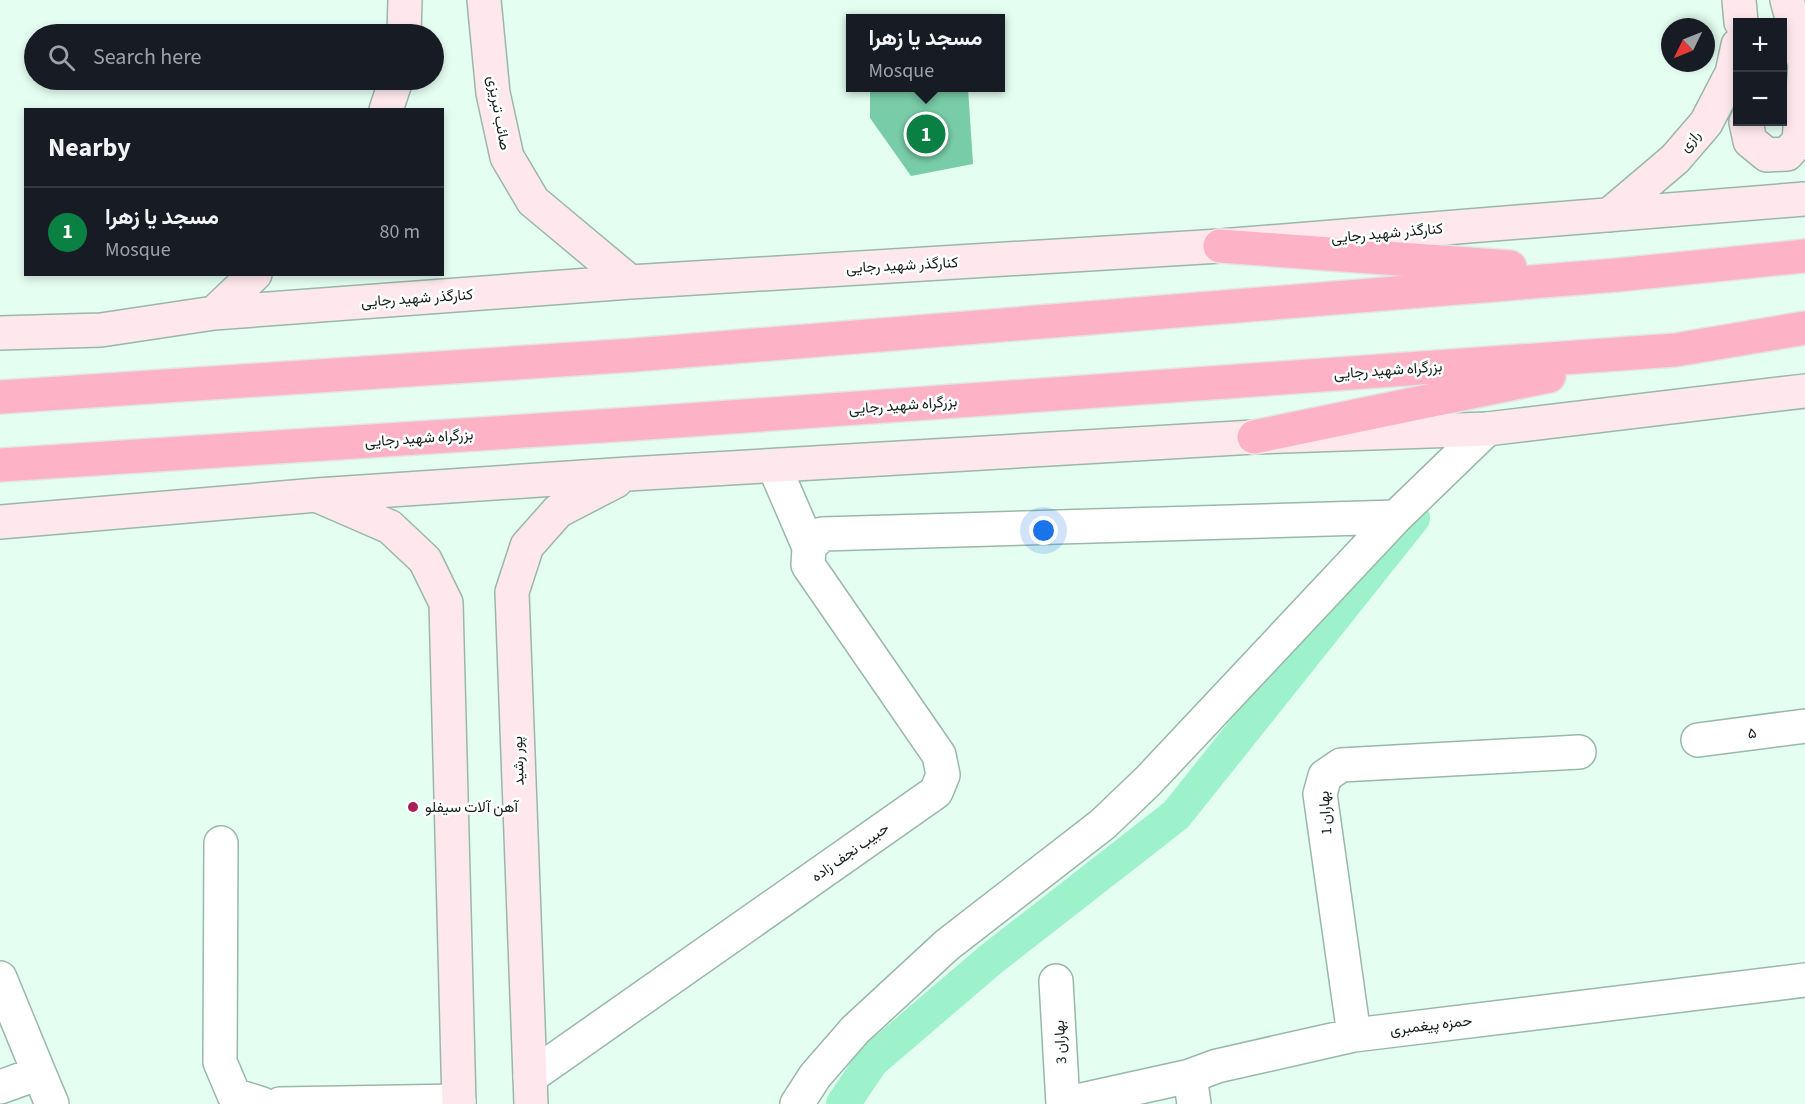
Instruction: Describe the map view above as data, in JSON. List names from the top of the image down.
{
  "streets": {
    "highway": ["بزرگراه شهید رجایی"],
    "main road": [
      "صائب تبریزی",
      "رازی",
      "کنارگذر شهید رجایی",
      "پور رشید"
    ],
    "street": [
      "۵",
      "بهاران 1",
      "حبیب نجف زاده",
      "حمزه پیغمبری",
      "بهاران 3"
    ]
  },
  "crossings": [
    ["صائب تبریزی", "کنارگذر شهید رجایی"],
    ["رازی", "کنارگذر شهید رجایی"],
    ["پور رشید", "حبیب نجف زاده"],
    ["بهاران 1", "حمزه پیغمبری"],
    ["حمزه پیغمبری", "بهاران 3"]
  ],
  "places": ["آهن آلات سیفلو"],
  "north": "bottom left",
  "page": {
    "popup": ["مسجد یا زهرا", "Mosque"],
    "map_buttons": ["+", "−"],
    "search": "Search here",
    "heading": "Nearby",
    "pins": "1",
    "list": [
      {
        "mark": "1",
        "name": "مسجد یا زهرا",
        "note": "Mosque",
        "value": "80 m"
      }
    ]
  }
}
